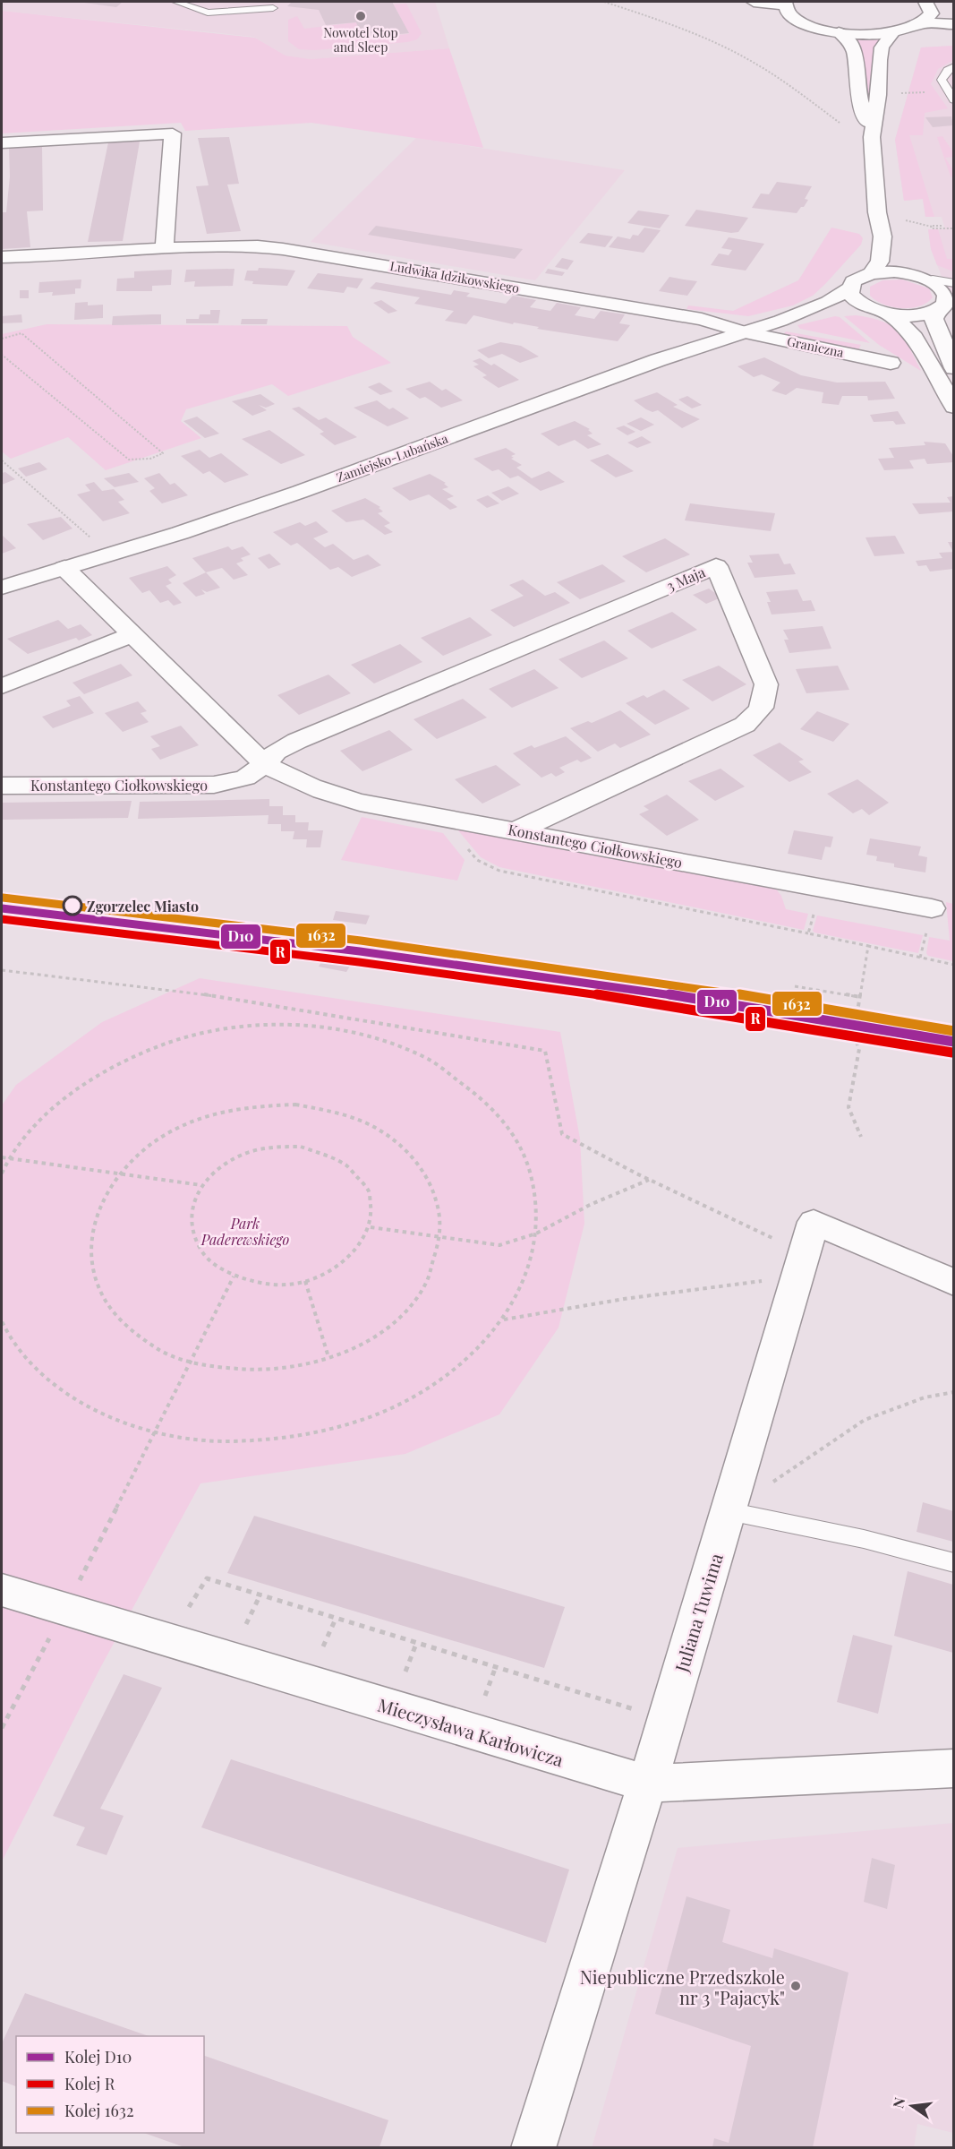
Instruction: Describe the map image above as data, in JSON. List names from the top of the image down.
{
  "streets": {
    "street": [
      "Ludwika Idzikowskiego",
      "Graniczna",
      "Zamiejsko-Lubańska",
      "3 Maja",
      "Konstantego Ciołkowskiego",
      "Juliana Tuwima",
      "Mieczysława Karłowicza"
    ]
  },
  "crossings": [
    ["Ludwika Idzikowskiego", "Graniczna"],
    ["Ludwika Idzikowskiego", "Zamiejsko-Lubańska"],
    ["Graniczna", "Zamiejsko-Lubańska"],
    ["Zamiejsko-Lubańska", "Konstantego Ciołkowskiego"],
    ["3 Maja", "Konstantego Ciołkowskiego"],
    ["Juliana Tuwima", "Mieczysława Karłowicza"]
  ],
  "parks": ["Park Paderewskiego"],
  "places": ["Nowotel Stop and Sleep", "Zgorzelec Miasto", "Niepubliczne Przedszkole nr 3 \"Pajacyk\""],
  "lines": ["rail line 1632", "rail line D10", "rail line R"],
  "legend": ["Kolej D10", "Kolej R", "Kolej 1632"],
  "north": "left"
}
